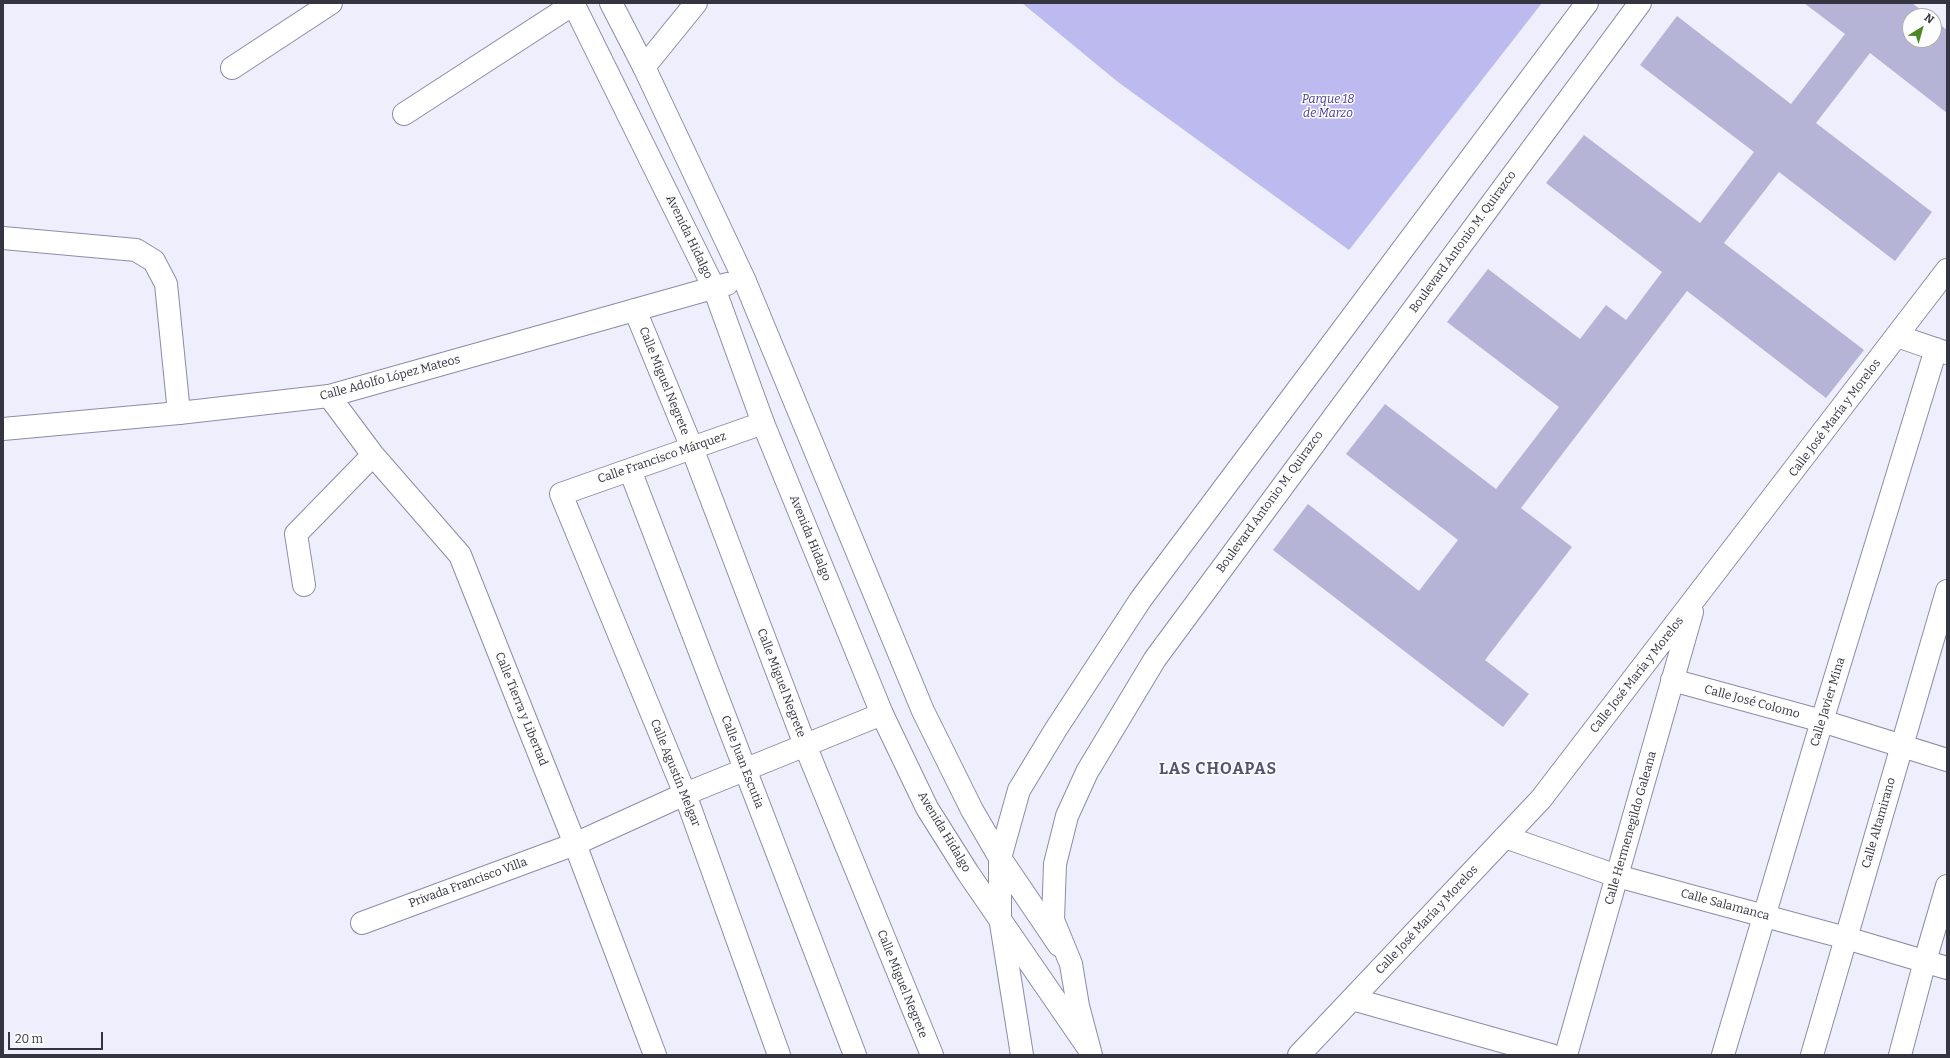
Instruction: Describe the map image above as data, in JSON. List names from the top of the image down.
{
  "streets": {
    "street": [
      "Avenida Hidalgo",
      "Boulevard Antonio M. Quirazco",
      "Calle Adolfo López Mateos",
      "Calle Miguel Negrete",
      "Calle José María y Morelos",
      "Calle Francisco Márquez",
      "Calle José Colomo",
      "Calle Javier Mina",
      "Calle Tierra y Libertad",
      "Calle Juan Escutia",
      "Calle Agustín Melgar",
      "Calle Altamirano",
      "Calle Hermenegildo Galeana",
      "Privada Francisco Villa",
      "Calle Salamanca"
    ]
  },
  "crossings": [
    ["Avenida Hidalgo", "Boulevard Antonio M. Quirazco"],
    ["Avenida Hidalgo", "Calle Adolfo López Mateos"],
    ["Avenida Hidalgo", "Calle Francisco Márquez"],
    ["Avenida Hidalgo", "Privada Francisco Villa"],
    ["Calle Adolfo López Mateos", "Calle Miguel Negrete"],
    ["Calle Adolfo López Mateos", "Calle Tierra y Libertad"],
    ["Calle Miguel Negrete", "Calle Francisco Márquez"],
    ["Calle Miguel Negrete", "Privada Francisco Villa"],
    ["Calle José María y Morelos", "Calle Hermenegildo Galeana"],
    ["Calle José María y Morelos", "Calle Salamanca"],
    ["Calle Francisco Márquez", "Calle Juan Escutia"],
    ["Calle Francisco Márquez", "Calle Agustín Melgar"],
    ["Calle José Colomo", "Calle Javier Mina"],
    ["Calle José Colomo", "Calle Altamirano"],
    ["Calle José Colomo", "Calle Hermenegildo Galeana"],
    ["Calle Javier Mina", "Calle Salamanca"],
    ["Calle Tierra y Libertad", "Privada Francisco Villa"],
    ["Calle Juan Escutia", "Privada Francisco Villa"],
    ["Calle Agustín Melgar", "Privada Francisco Villa"],
    ["Calle Altamirano", "Calle Salamanca"],
    ["Calle Hermenegildo Galeana", "Calle Salamanca"]
  ],
  "districts": ["LAS CHOAPAS"],
  "parks": ["Parque 18 de Marzo"],
  "scale_bar": "20 m",
  "north": "top right"
}
